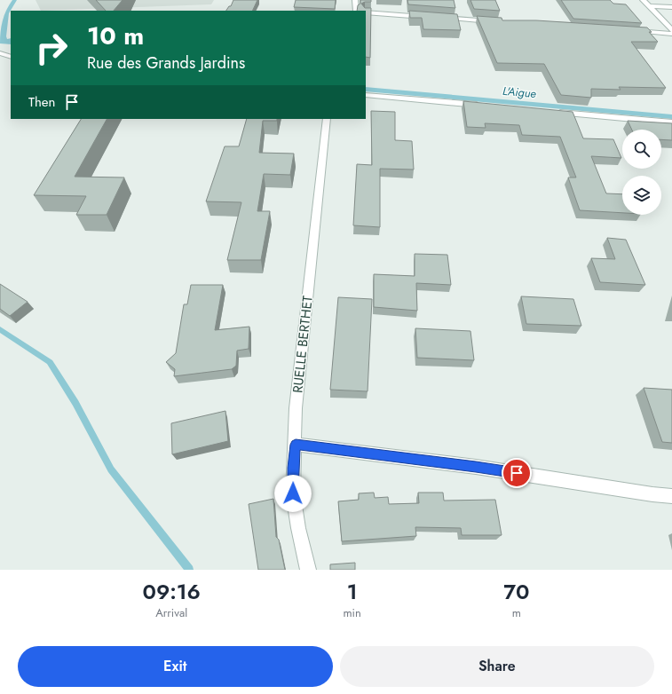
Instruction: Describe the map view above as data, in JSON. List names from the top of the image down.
{
  "streets": {
    "street": ["RUELLE BERTHET"]
  },
  "water": ["L'Aigue"],
  "page": {
    "turn": ["10 m", "Rue des Grands Jardins"],
    "then": "Then",
    "eta": [
      "09:16",
      "Arrival",
      "1",
      "min",
      "70",
      "m"
    ],
    "buttons": ["Exit", "Share"]
  }
}
